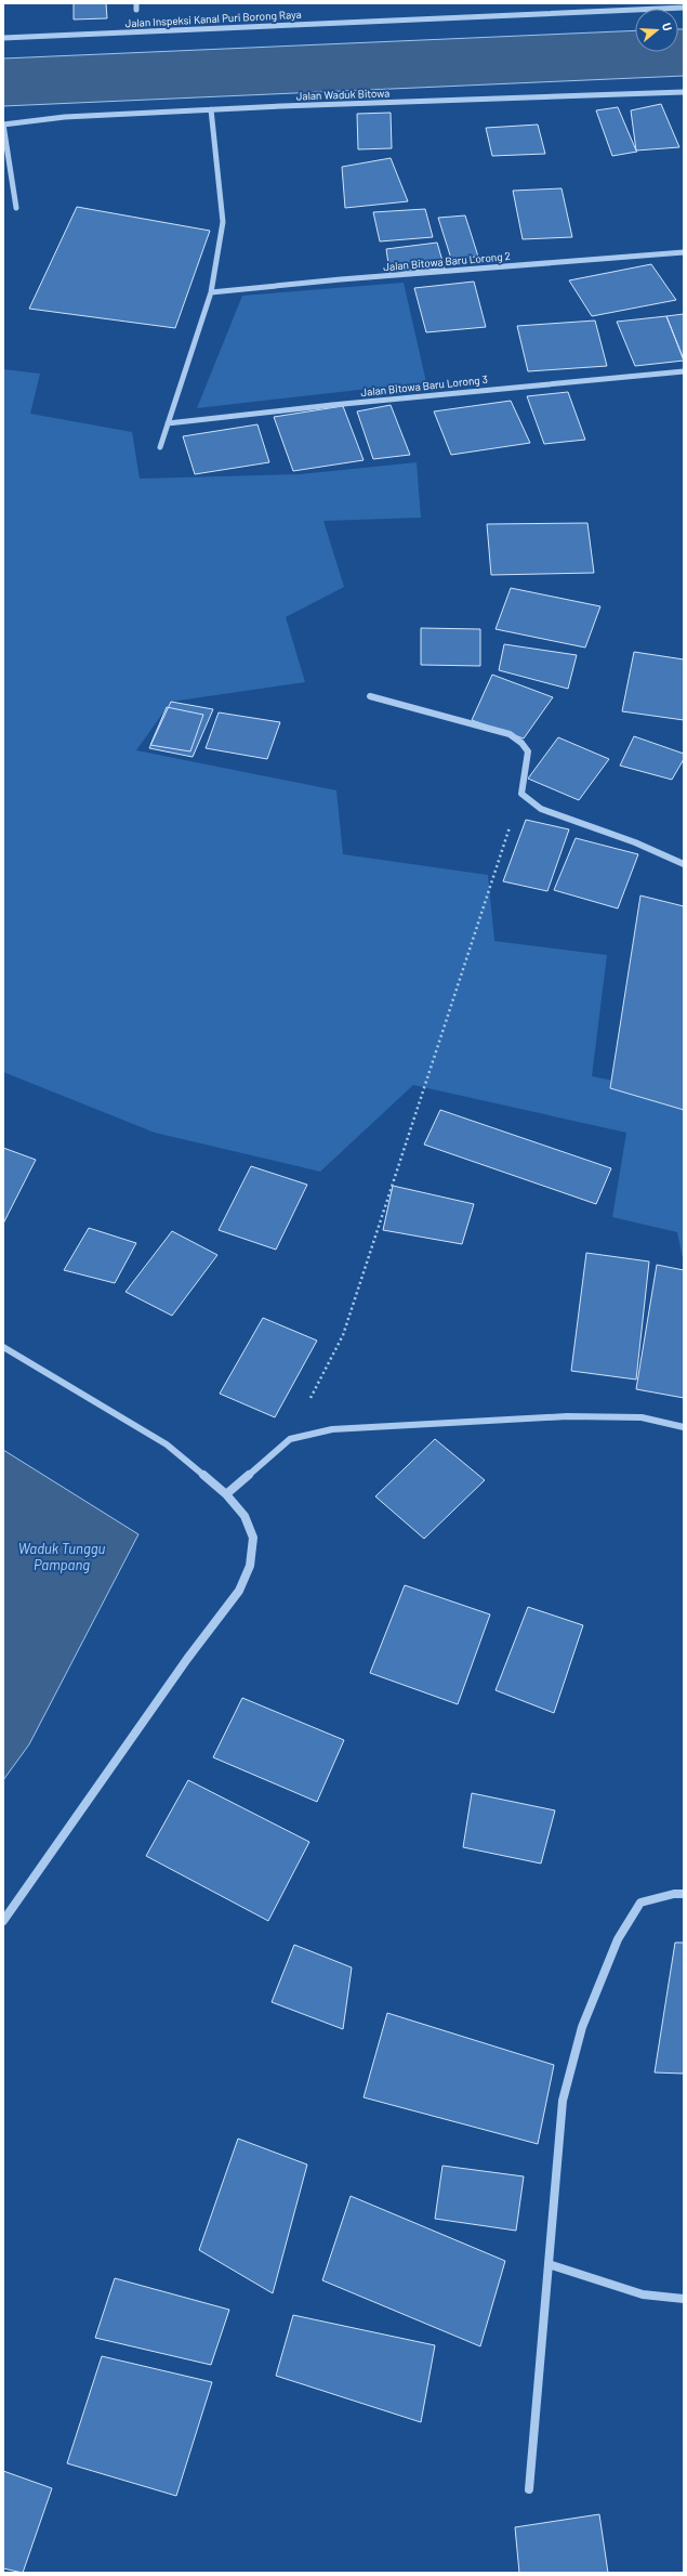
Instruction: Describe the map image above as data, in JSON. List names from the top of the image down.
{
  "streets": {
    "street": [
      "Jalan Inspeksi Kanal Puri Borong Raya",
      "Jalan Waduk Bitowa",
      "Jalan Bitowa Baru Lorong 2",
      "Jalan Bitowa Baru Lorong 3"
    ]
  },
  "water": ["Waduk Tunggu Pampang"],
  "north": "right"
}
